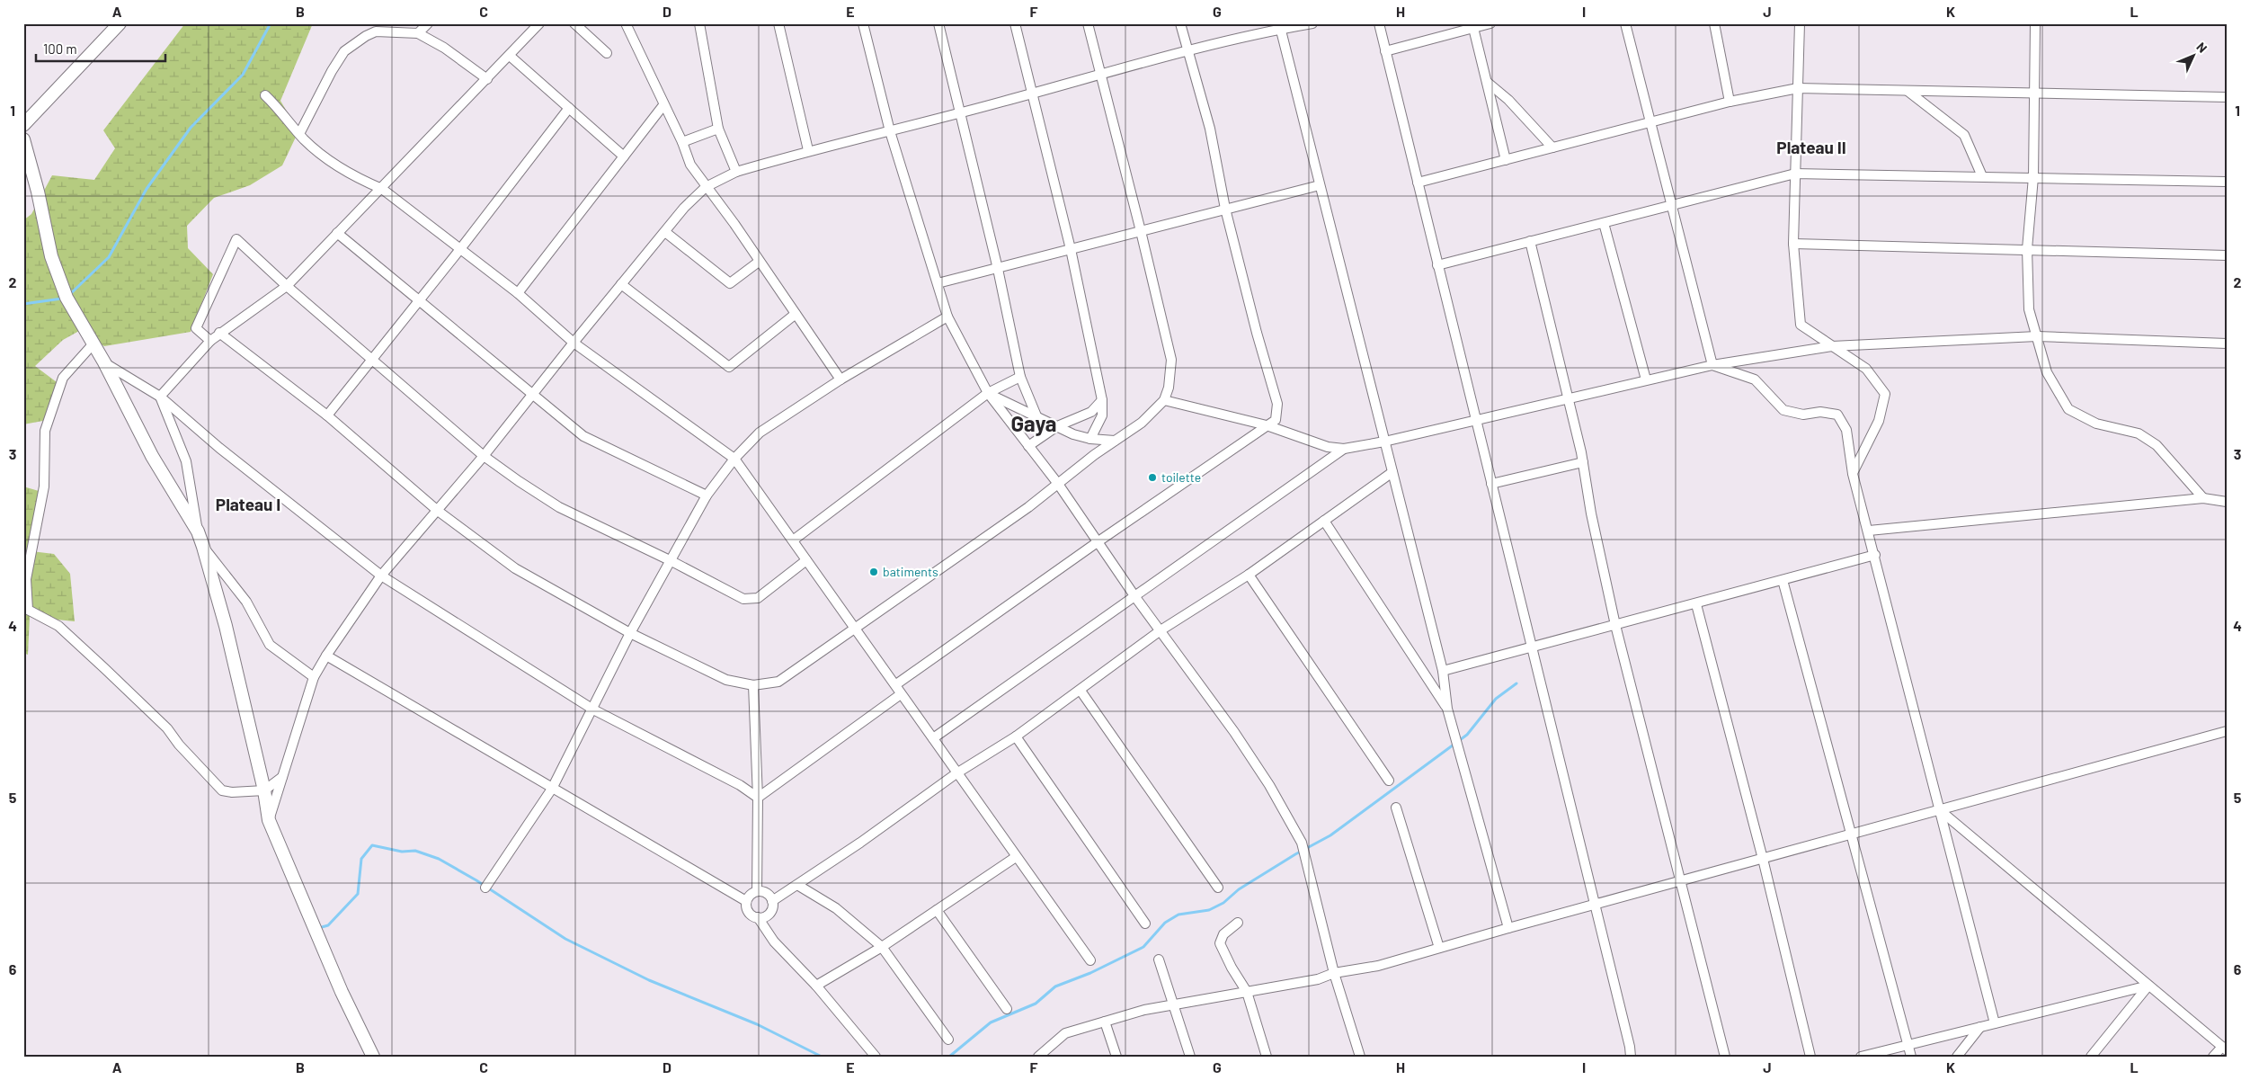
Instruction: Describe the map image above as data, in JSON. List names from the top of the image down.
{
  "districts": ["Plateau II", "Gaya", "Plateau I"],
  "places": ["toilette", "batiments"],
  "scale_bar": "100 m",
  "north": "top right",
  "grid": {
    "columns": [
      "A",
      "B",
      "C",
      "D",
      "E",
      "F",
      "G",
      "H",
      "I",
      "J",
      "K",
      "L"
    ],
    "rows": [
      "1",
      "2",
      "3",
      "4",
      "5",
      "6"
    ]
  }
}
